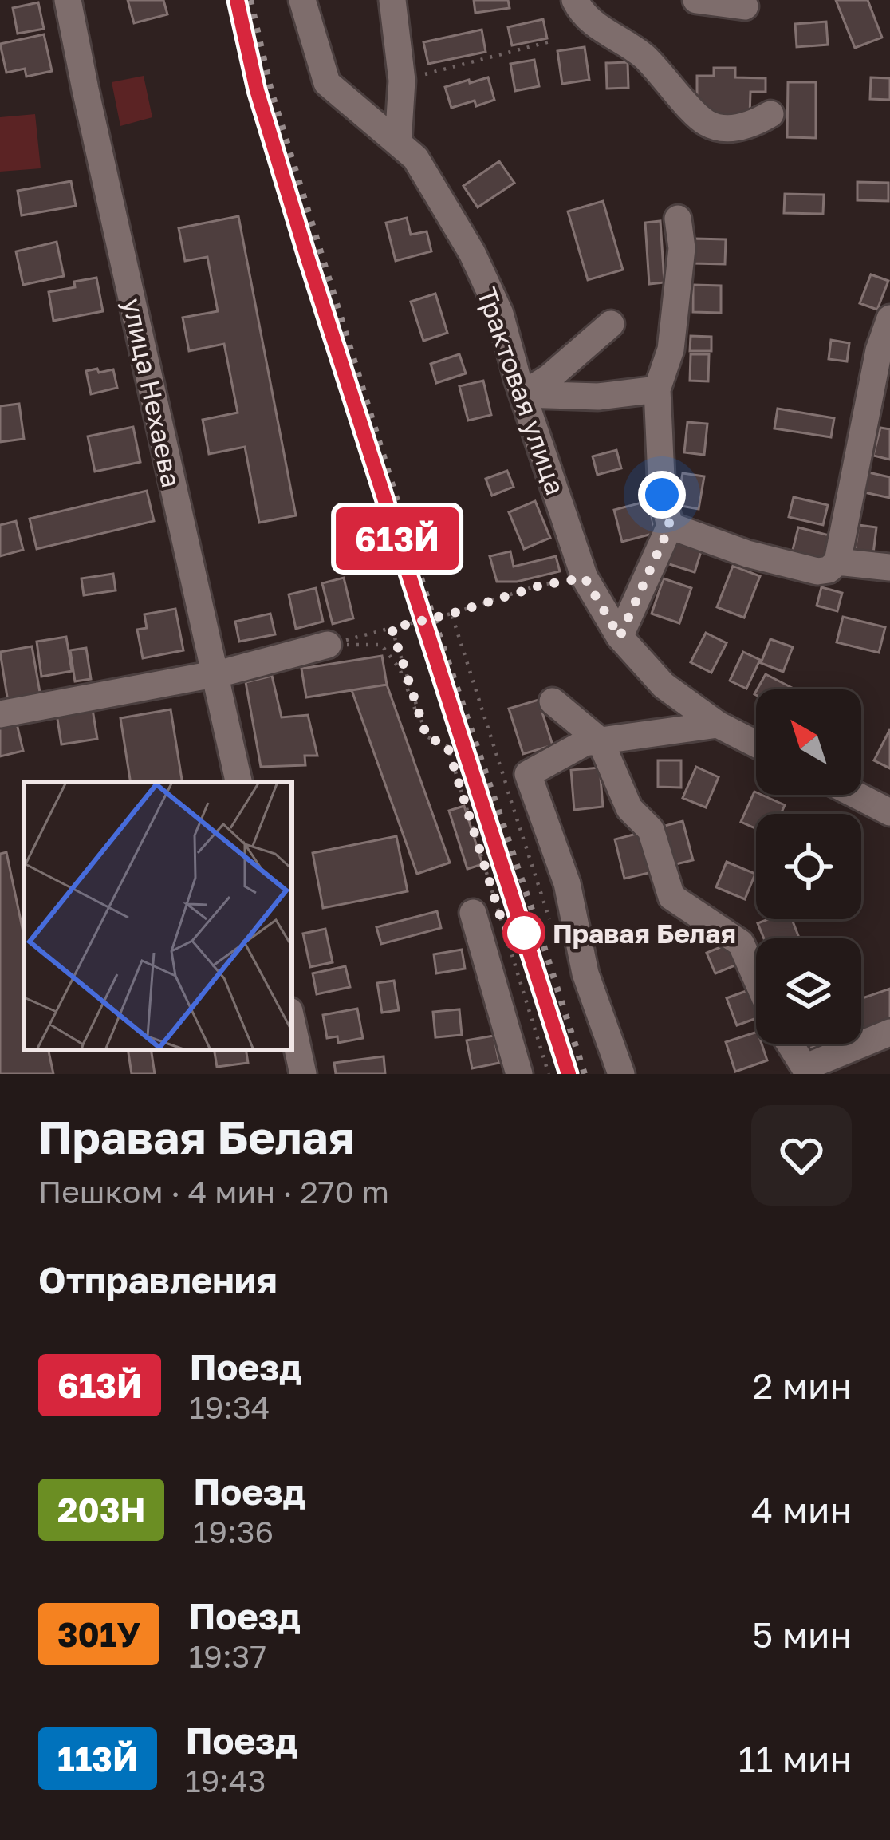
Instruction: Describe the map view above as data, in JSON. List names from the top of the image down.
{
  "streets": {
    "street": ["Трактовая улица", "улица Нехаева"]
  },
  "places": ["Правая Белая"],
  "north": "top left",
  "page": {
    "on_map": "613Й",
    "heading": [
      ["Правая Белая", "Пешком · 4 мин · 270 m"],
      "Отправления"
    ],
    "list": [
      {
        "mark": "613Й",
        "name": "Поезд",
        "note": "19:34",
        "value": "2 мин"
      },
      {
        "mark": "203Н",
        "name": "Поезд",
        "note": "19:36",
        "value": "4 мин"
      },
      {
        "mark": "301У",
        "name": "Поезд",
        "note": "19:37",
        "value": "5 мин"
      },
      {
        "mark": "113Й",
        "name": "Поезд",
        "note": "19:43",
        "value": "11 мин"
      }
    ]
  }
}
